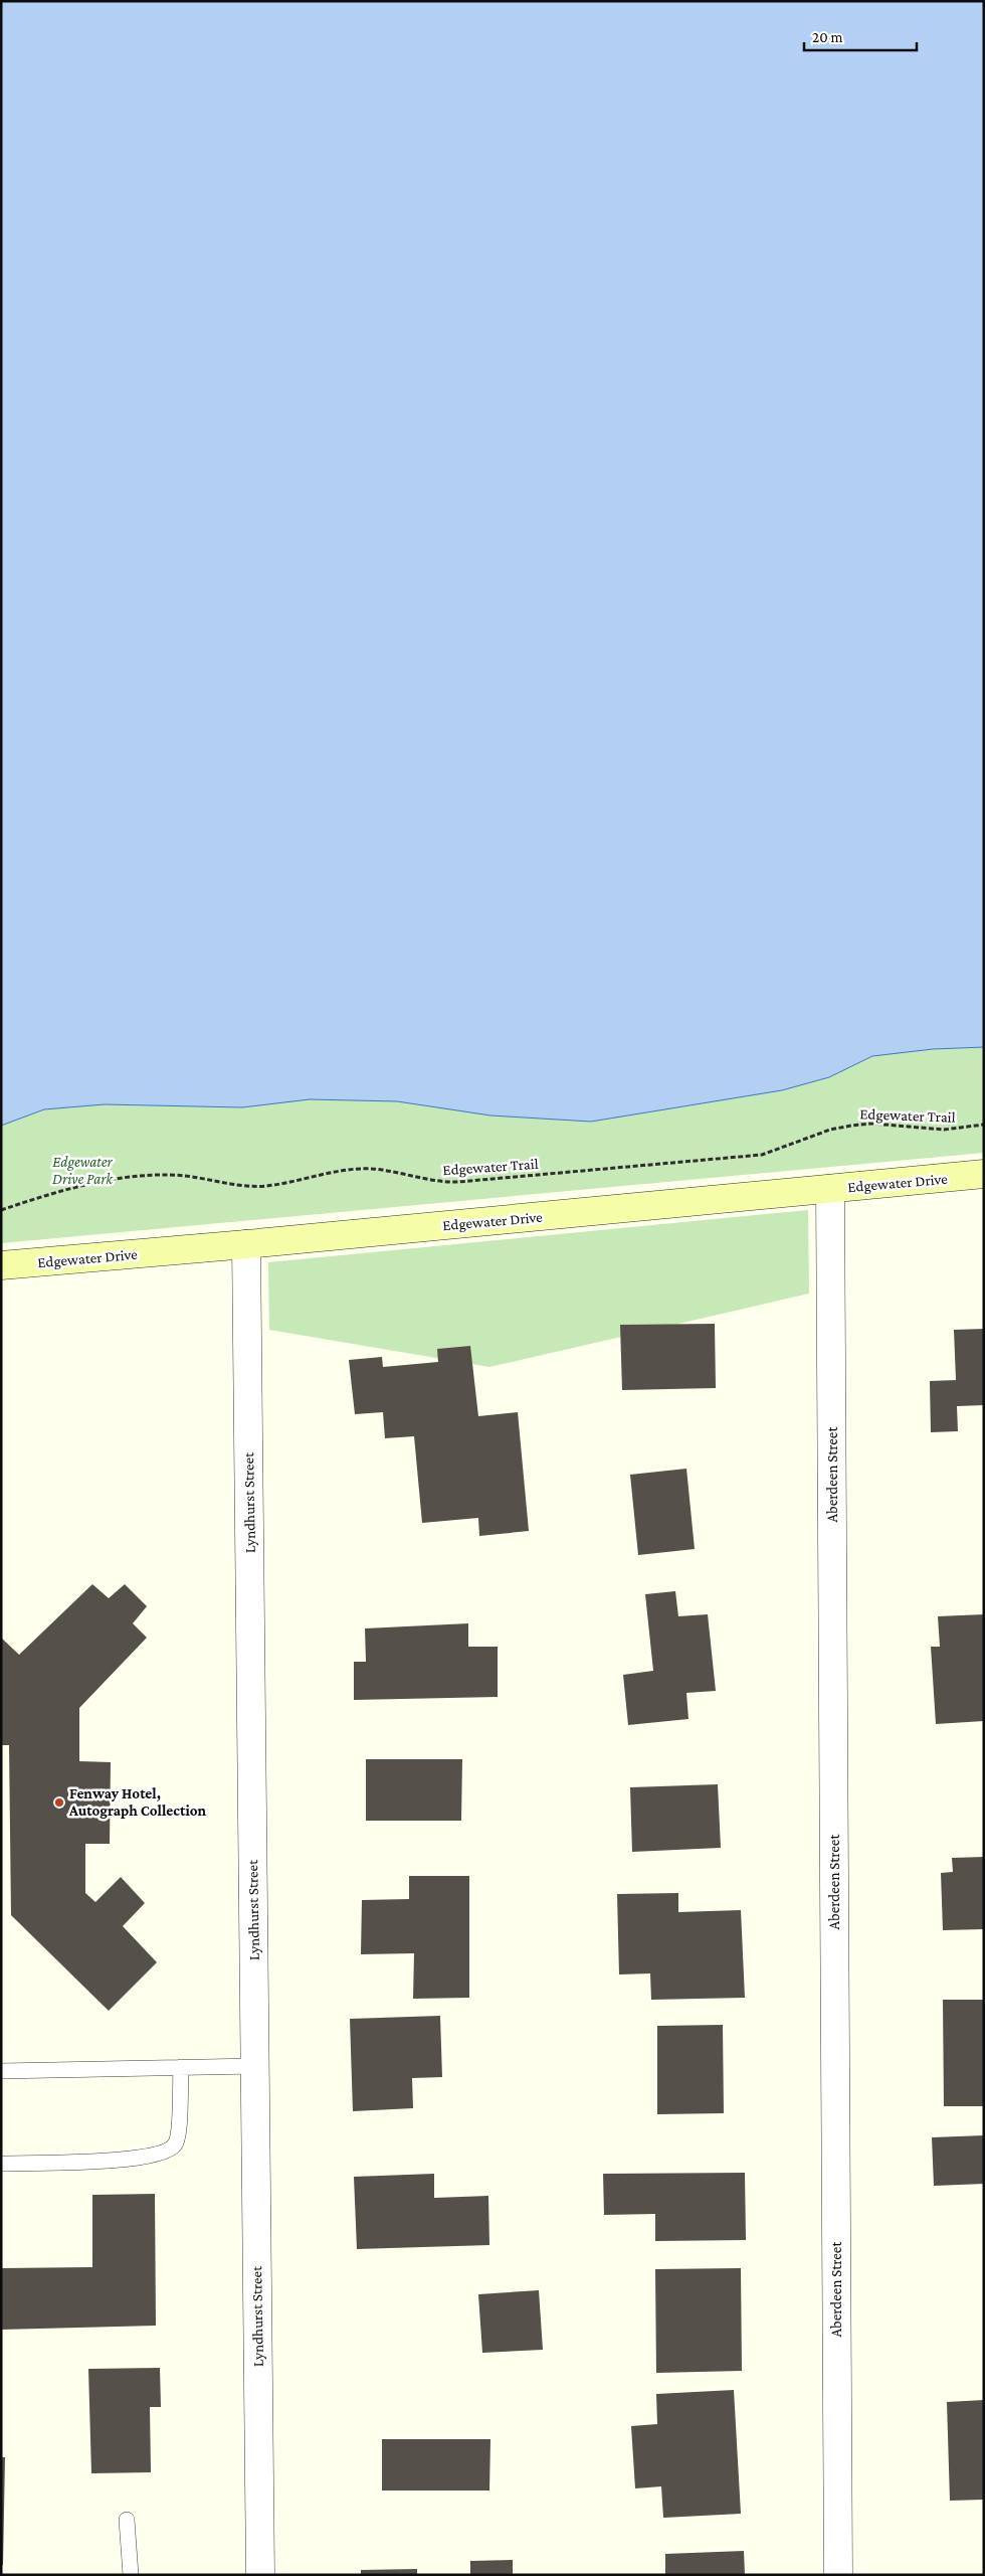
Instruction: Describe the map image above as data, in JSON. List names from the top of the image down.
{
  "streets": {
    "main road": ["Edgewater Drive"],
    "street": ["Aberdeen Street", "Lyndhurst Street"],
    "path": ["Edgewater Trail"]
  },
  "crossings": [
    ["Edgewater Drive", "Aberdeen Street"],
    ["Edgewater Drive", "Lyndhurst Street"]
  ],
  "parks": ["Edgewater Drive Park"],
  "places": ["Fenway Hotel, Autograph Collection"],
  "scale_bar": "20 m"
}
